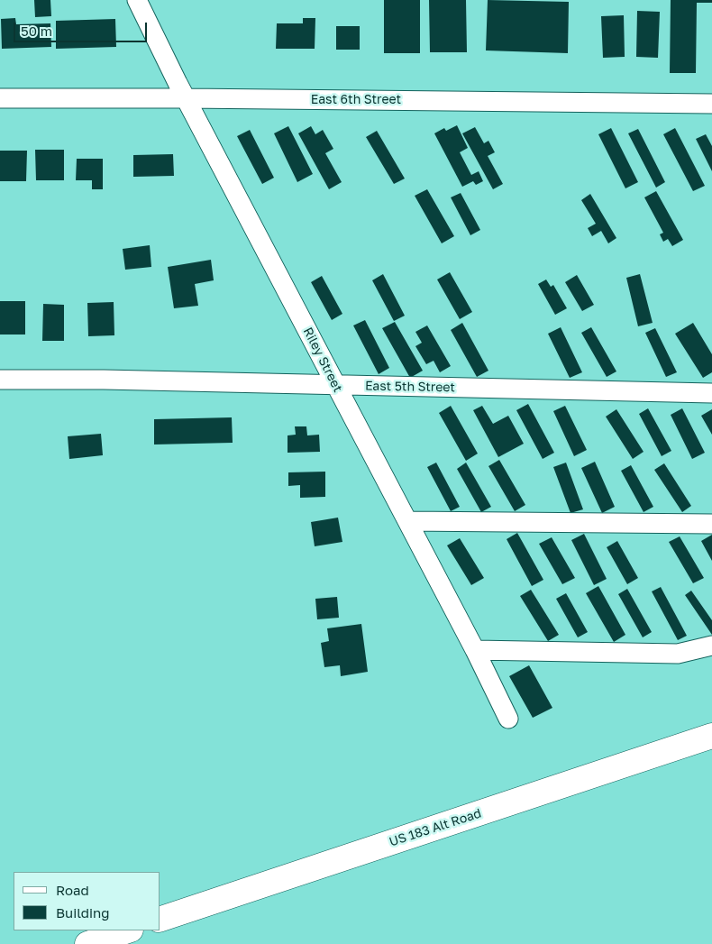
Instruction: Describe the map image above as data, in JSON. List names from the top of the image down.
{
  "streets": {
    "highway": ["US 183 Alt Road"],
    "street": ["East 6th Street", "Riley Street", "East 5th Street"]
  },
  "crossings": [
    ["East 6th Street", "Riley Street"],
    ["Riley Street", "East 5th Street"]
  ],
  "legend": ["Road", "Building"],
  "scale_bar": "50 m"
}
